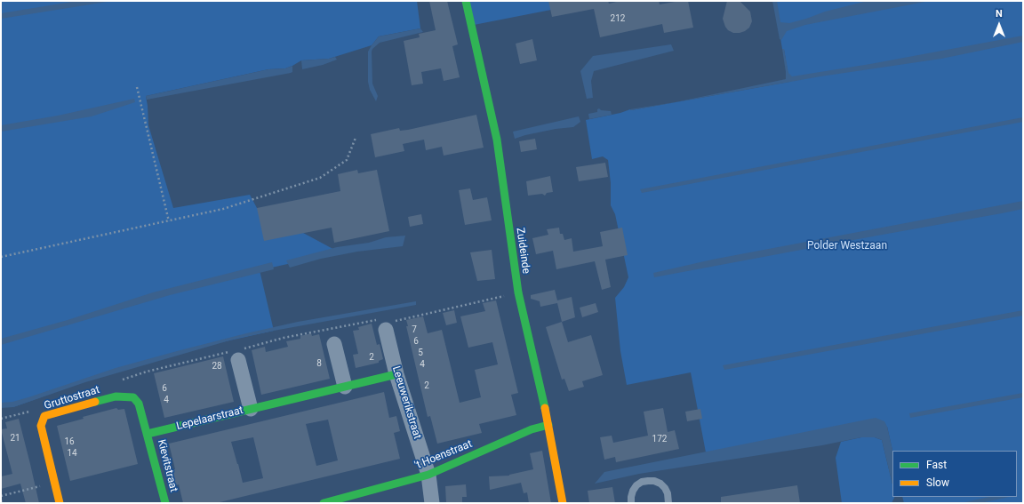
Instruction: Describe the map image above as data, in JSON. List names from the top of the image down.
{
  "streets": {
    "street": [
      "Zuideinde",
      "Gruttostraat",
      "Leeuwerikstraat",
      "Lepelaarstraat",
      "'t Hoenstraat",
      "Kievitstraat"
    ]
  },
  "crossings": [
    ["Zuideinde", "'t Hoenstraat"],
    ["Gruttostraat", "Lepelaarstraat"],
    ["Gruttostraat", "Kievitstraat"],
    ["Leeuwerikstraat", "Lepelaarstraat"],
    ["Leeuwerikstraat", "'t Hoenstraat"],
    ["Lepelaarstraat", "Kievitstraat"]
  ],
  "parks": ["Polder Westzaan"],
  "house_numbers": [
    "212",
    "7",
    "6",
    "5",
    "2",
    "8",
    "4",
    "28",
    "2",
    "6",
    "4",
    "21",
    "172",
    "16",
    "14"
  ],
  "legend": ["Fast", "Slow"],
  "north": "top"
}
